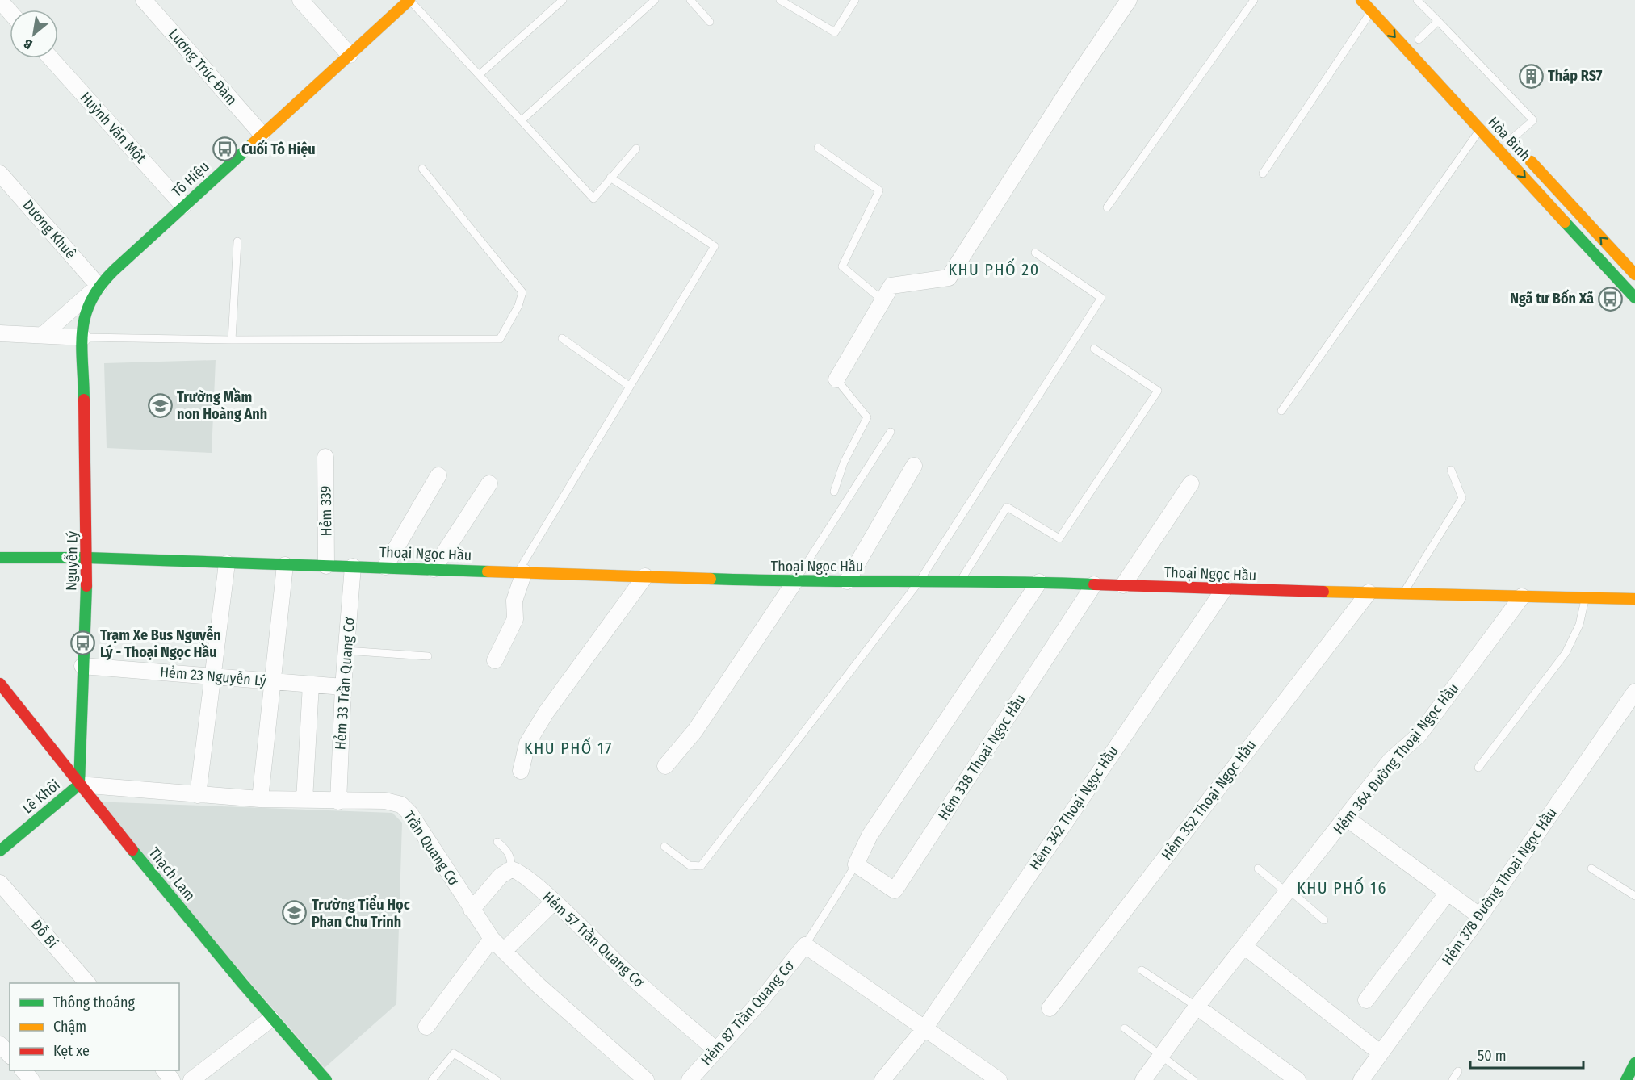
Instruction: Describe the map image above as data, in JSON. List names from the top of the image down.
{
  "streets": {
    "main road": [
      "Hòa Bình",
      "Tô Hiệu",
      "Thoại Ngọc Hầu",
      "Nguyễn Lý",
      "Lê Khôi",
      "Thạch Lam"
    ],
    "street": [
      "Lương Trúc Đàm",
      "Huỳnh Văn Một",
      "Dương Khuê",
      "Hẻm 339",
      "Hẻm 23 Nguyễn Lý",
      "Hẻm 33 Trần Quang Cơ",
      "Hẻm 338 Thoại Ngọc Hầu",
      "Hẻm 364 Đường Thoại Ngọc Hầu",
      "Hẻm 352 Thoại Ngọc Hầu",
      "Hẻm 342 Thoại Ngọc Hầu",
      "Trần Quang Cơ",
      "Hẻm 378 Đường Thoại Ngọc Hầu",
      "Đỗ Bí",
      "Hẻm 57 Trần Quang Cơ",
      "Hẻm 87 Trần Quang Cơ"
    ]
  },
  "crossings": [
    ["Lương Trúc Đàm", "Tô Hiệu"],
    ["Huỳnh Văn Một", "Tô Hiệu"],
    ["Tô Hiệu", "Dương Khuê"],
    ["Tô Hiệu", "Nguyễn Lý"],
    ["Hẻm 339", "Thoại Ngọc Hầu"],
    ["Thoại Ngọc Hầu", "Nguyễn Lý"],
    ["Thoại Ngọc Hầu", "Hẻm 33 Trần Quang Cơ"],
    ["Thoại Ngọc Hầu", "Hẻm 338 Thoại Ngọc Hầu"],
    ["Thoại Ngọc Hầu", "Hẻm 364 Đường Thoại Ngọc Hầu"],
    ["Thoại Ngọc Hầu", "Hẻm 352 Thoại Ngọc Hầu"],
    ["Thoại Ngọc Hầu", "Hẻm 342 Thoại Ngọc Hầu"],
    ["Nguyễn Lý", "Hẻm 23 Nguyễn Lý"],
    ["Nguyễn Lý", "Lê Khôi"],
    ["Nguyễn Lý", "Trần Quang Cơ"],
    ["Nguyễn Lý", "Thạch Lam"],
    ["Hẻm 23 Nguyễn Lý", "Hẻm 33 Trần Quang Cơ"],
    ["Hẻm 33 Trần Quang Cơ", "Trần Quang Cơ"],
    ["Lê Khôi", "Trần Quang Cơ"],
    ["Lê Khôi", "Thạch Lam"],
    ["Trần Quang Cơ", "Thạch Lam"],
    ["Hẻm 57 Trần Quang Cơ", "Hẻm 87 Trần Quang Cơ"]
  ],
  "districts": ["KHU PHỐ 20", "KHU PHỐ 17", "KHU PHỐ 16"],
  "places": {
    "building": ["Tháp RS7"],
    "bus stop": ["Cuối Tô Hiệu", "Ngã tư Bốn Xã", "Trạm Xe Bus Nguyễn Lý - Thoại Ngọc Hầu"],
    "school or university": ["Trường Mầm non Hoàng Anh", "Trường Tiểu Học Phan Chu Trinh"]
  },
  "legend": ["Thông thoáng", "Chậm", "Kẹt xe"],
  "scale_bar": "50 m",
  "north": "bottom left"
}
